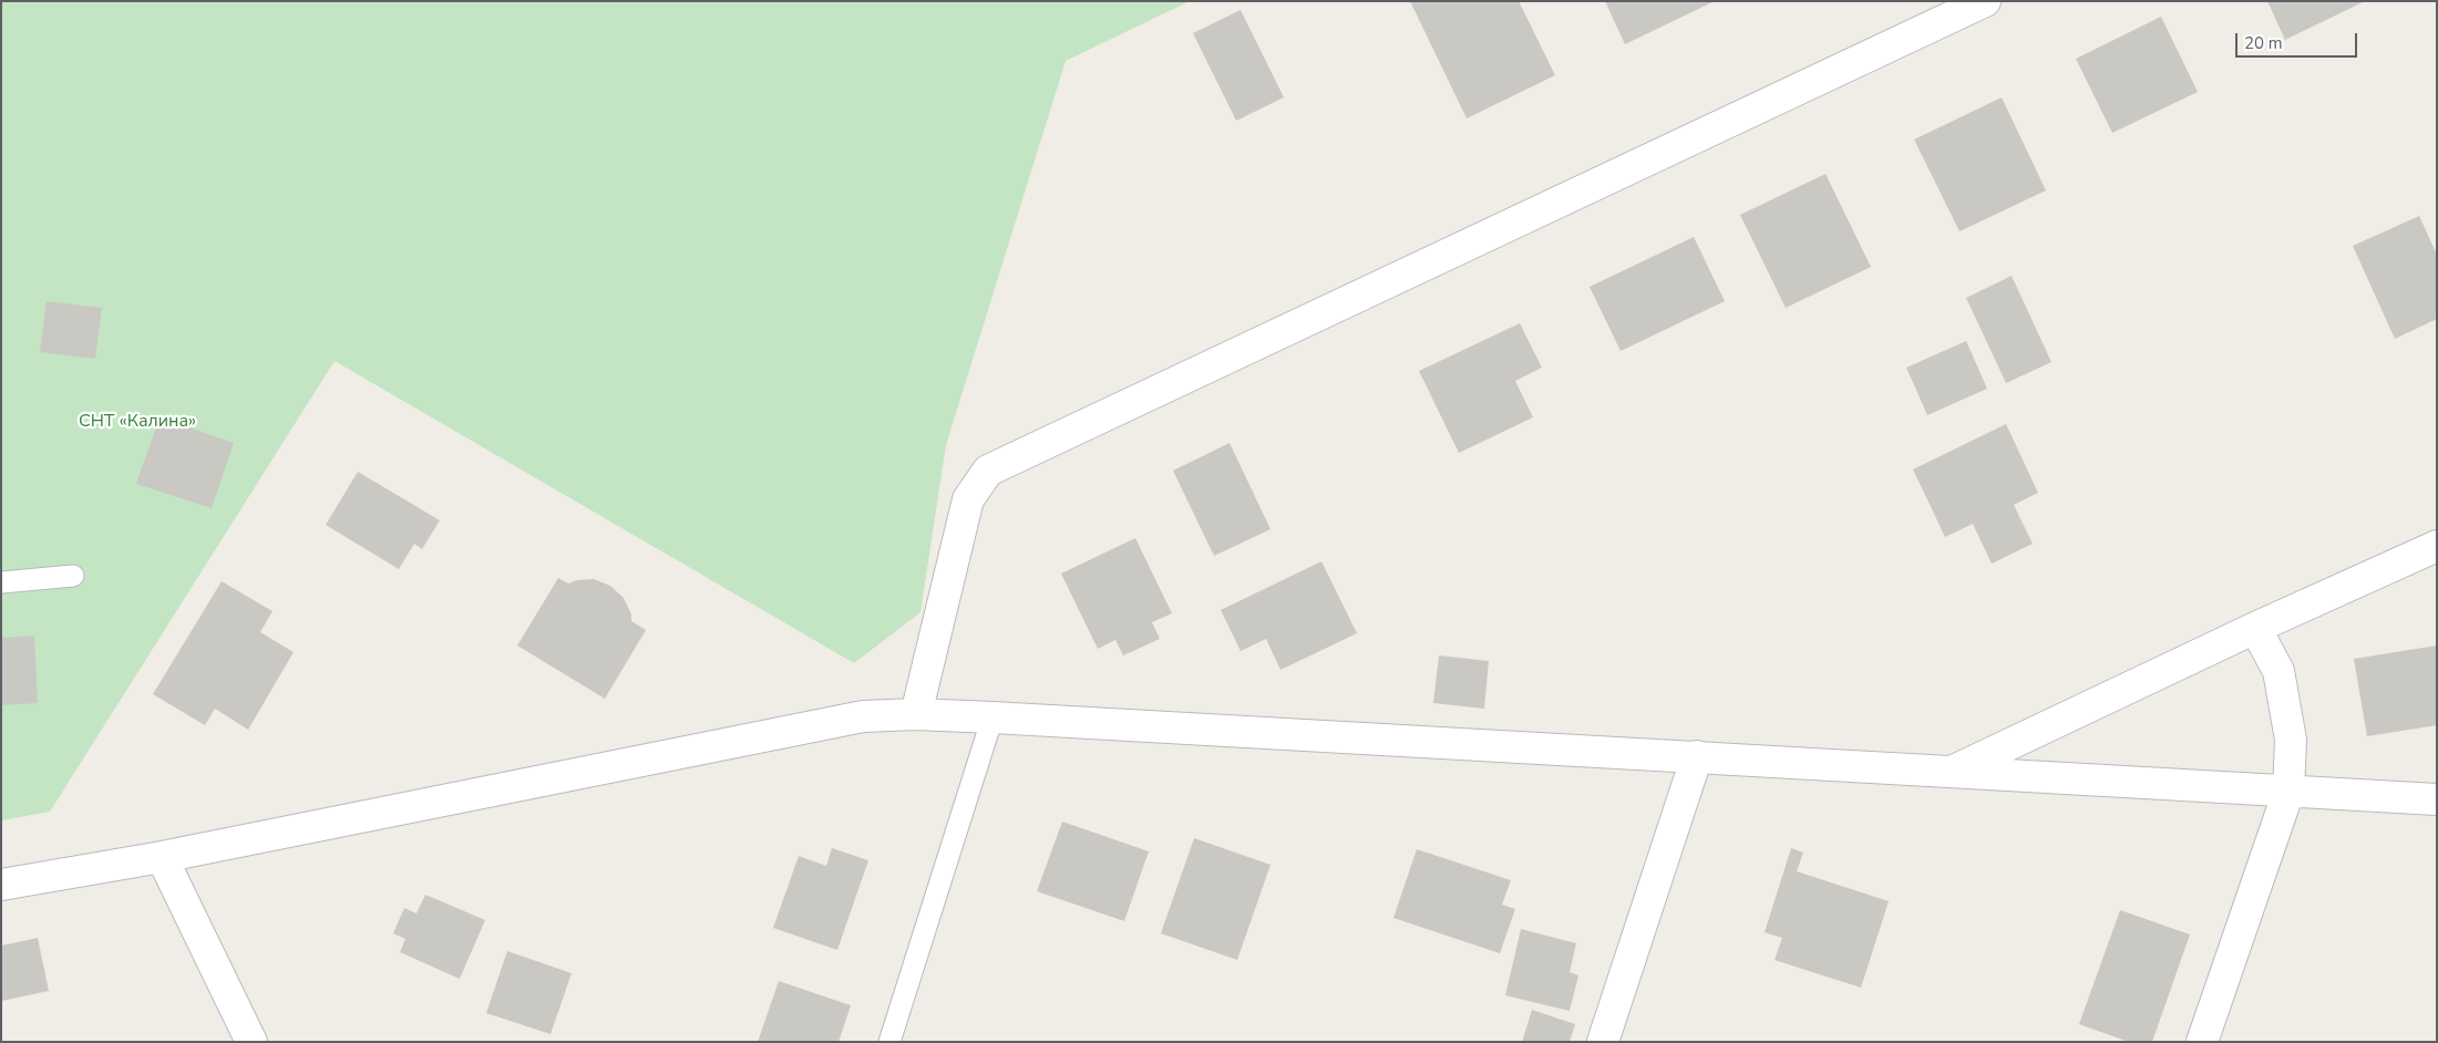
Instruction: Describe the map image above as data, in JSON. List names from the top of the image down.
{
  "parks": ["СНТ «Калина»"],
  "scale_bar": "20 m"
}
